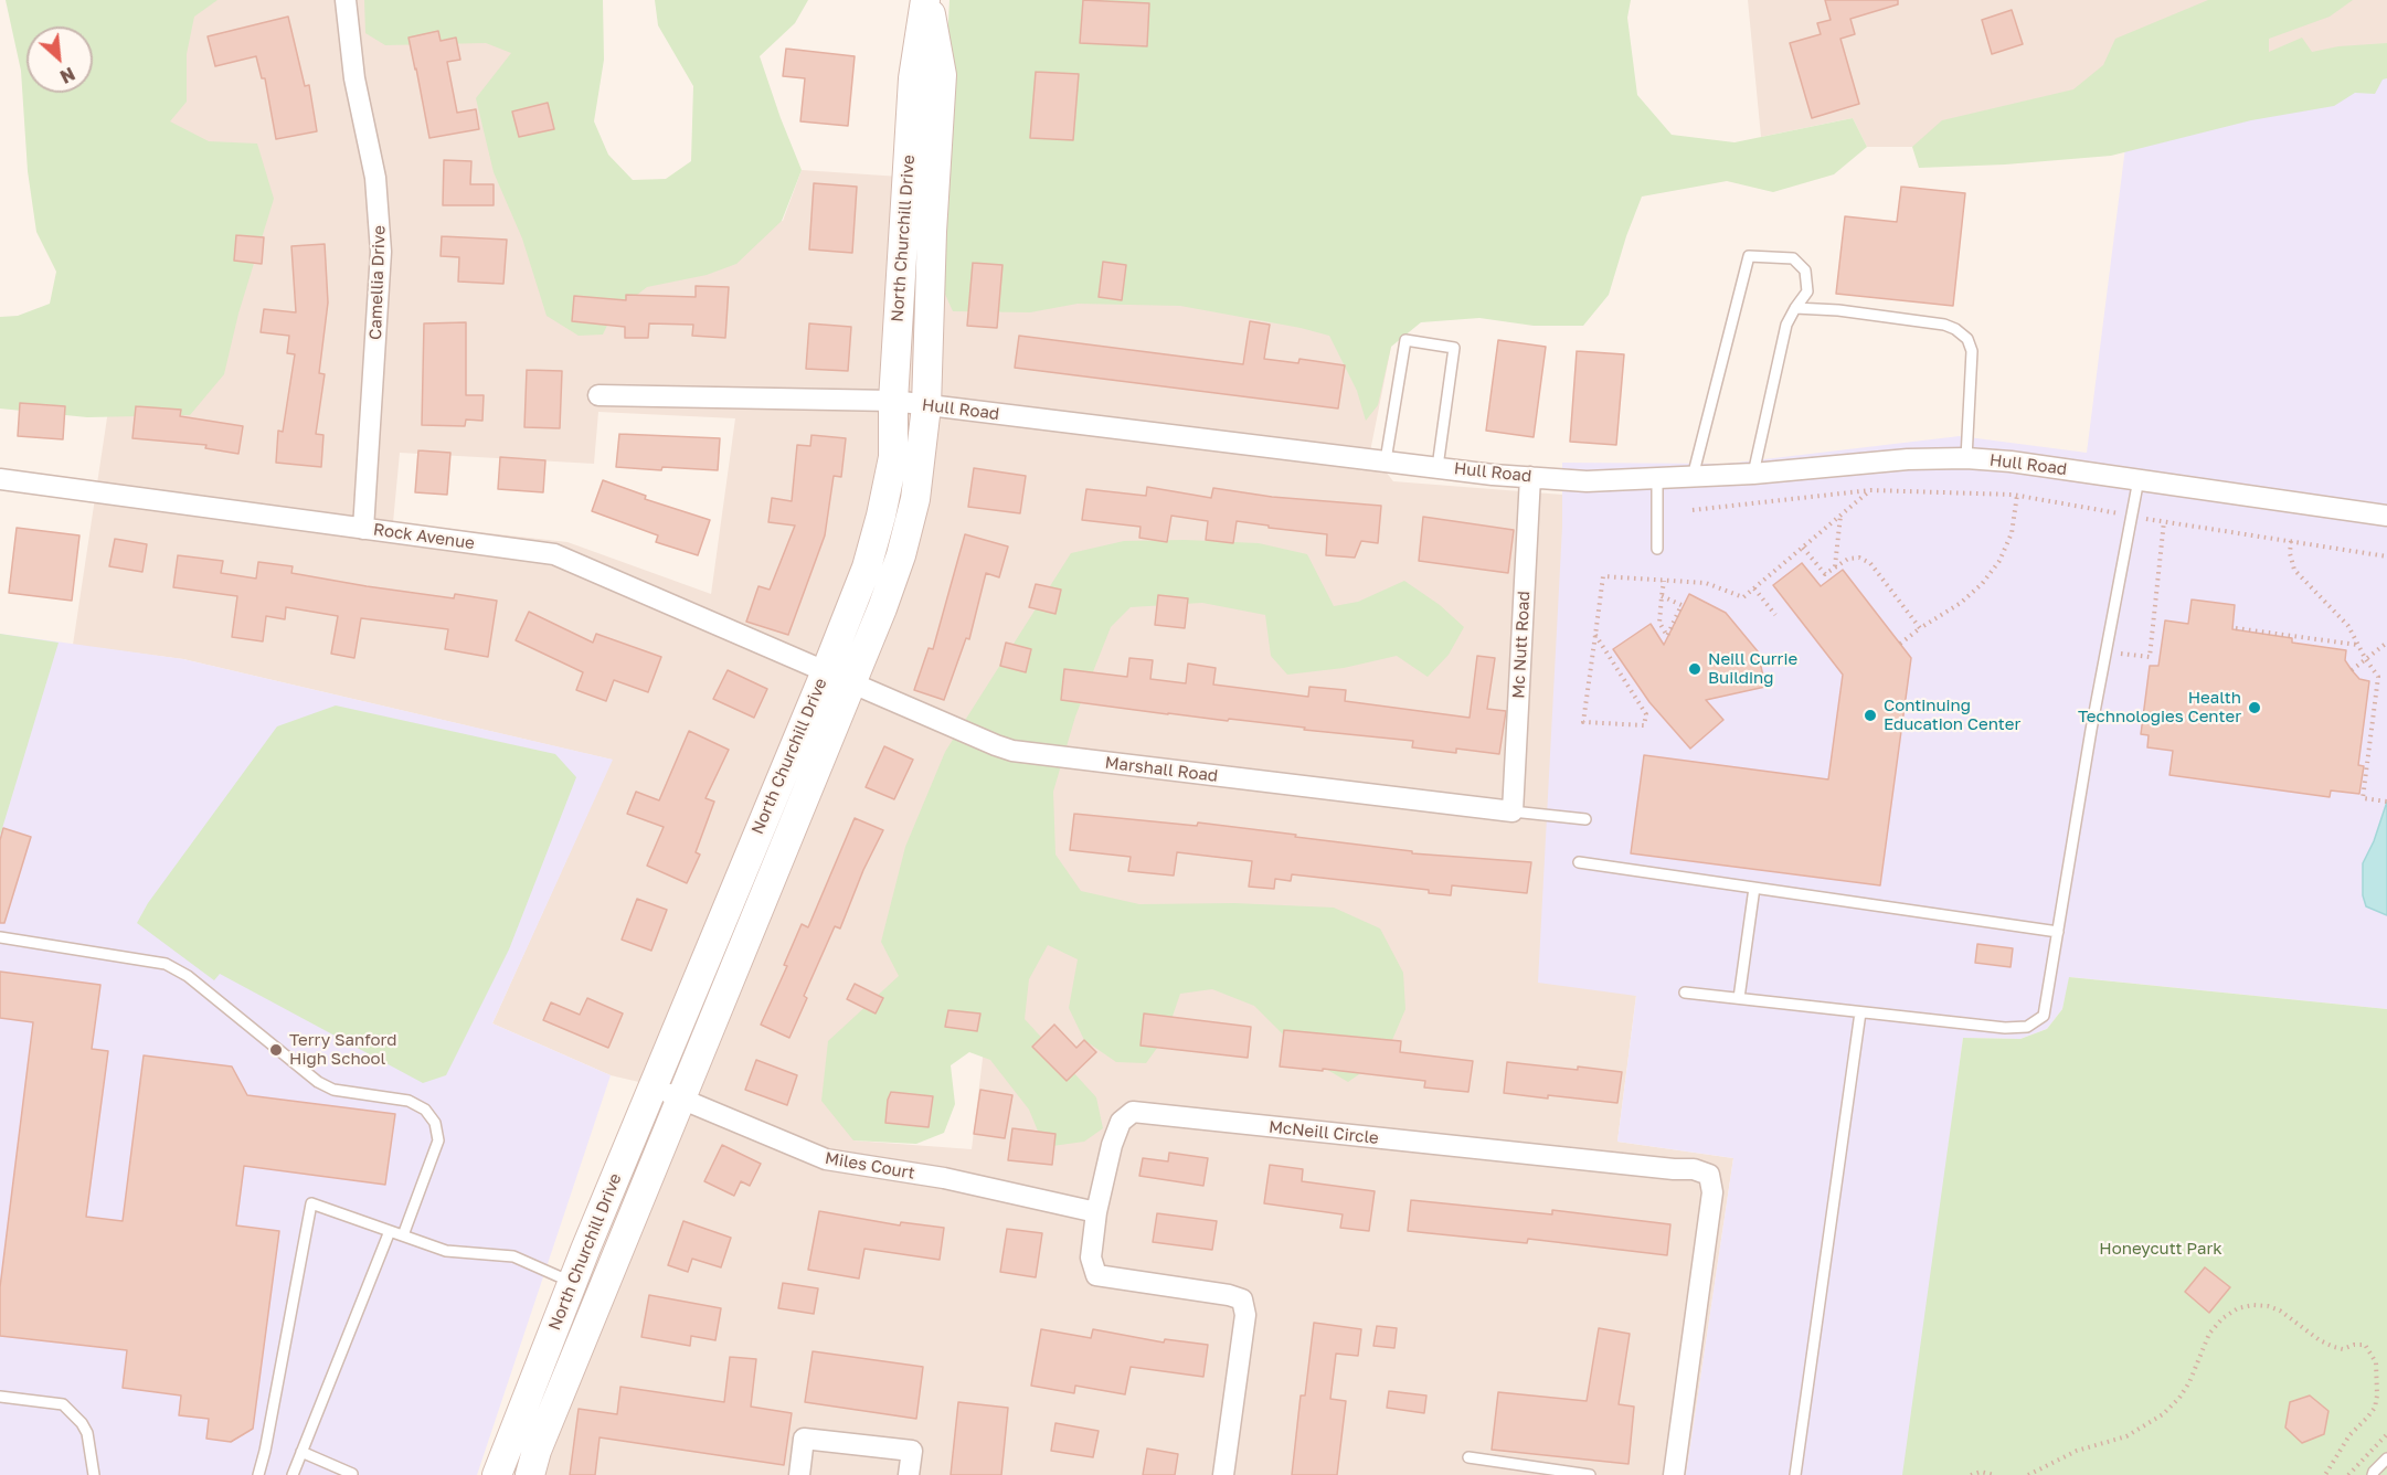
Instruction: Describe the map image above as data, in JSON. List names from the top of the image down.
{
  "streets": {
    "street": [
      "North Churchill Drive",
      "Camellia Drive",
      "Hull Road",
      "Rock Avenue",
      "Mc Nutt Road",
      "Marshall Road",
      "McNeill Circle",
      "Miles Court"
    ]
  },
  "crossings": [
    ["North Churchill Drive", "Hull Road"],
    ["North Churchill Drive", "Rock Avenue"],
    ["North Churchill Drive", "Marshall Road"],
    ["North Churchill Drive", "Miles Court"],
    ["Camellia Drive", "Rock Avenue"],
    ["Hull Road", "Mc Nutt Road"],
    ["Rock Avenue", "Marshall Road"],
    ["Mc Nutt Road", "Marshall Road"],
    ["McNeill Circle", "Miles Court"]
  ],
  "parks": ["Honeycutt Park"],
  "places": [
    "Neill Currie Building",
    "Health Technologies Center",
    "Continuing Education Center",
    "Terry Sanford High School"
  ],
  "north": "bottom right"
}
